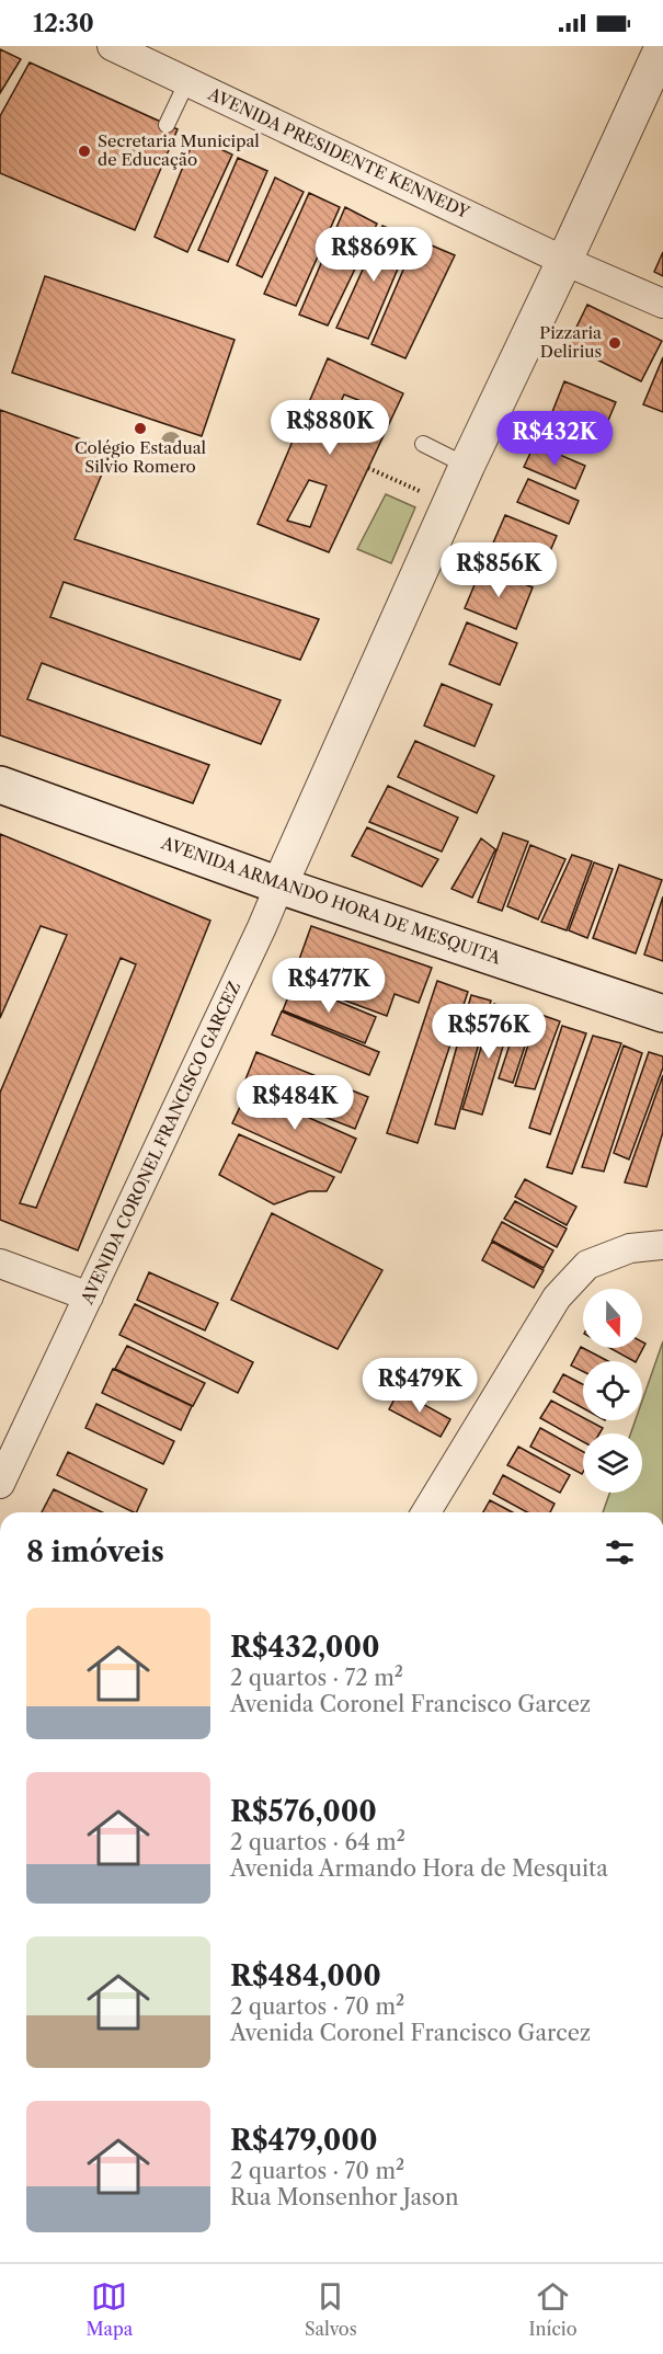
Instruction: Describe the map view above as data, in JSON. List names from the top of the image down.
{
  "streets": {
    "main road": ["AVENIDA ARMANDO HORA DE MESQUITA"],
    "street": ["AVENIDA PRESIDENTE KENNEDY", "AVENIDA CORONEL FRANCISCO GARCEZ"]
  },
  "crossings": [
    ["AVENIDA PRESIDENTE KENNEDY", "AVENIDA CORONEL FRANCISCO GARCEZ"],
    ["AVENIDA ARMANDO HORA DE MESQUITA", "AVENIDA CORONEL FRANCISCO GARCEZ"]
  ],
  "places": ["Secretaria Municipal de Educação", "Pizzaria Delirius", "Colégio Estadual Silvio Romero"],
  "north": "bottom",
  "page": {
    "status": "12:30",
    "price": [
      "R$869K",
      "R$880K",
      "R$432K",
      "R$856K",
      "R$477K",
      "R$576K",
      "R$484K",
      "R$479K"
    ],
    "heading": "8 imóveis",
    "list": [
      {
        "name": "R$432,000",
        "note": "2 quartos · 72 m² · Avenida Coronel Francisco Garcez"
      },
      {
        "name": "R$576,000",
        "note": "2 quartos · 64 m² · Avenida Armando Hora de Mesquita"
      },
      {
        "name": "R$484,000",
        "note": "2 quartos · 70 m² · Avenida Coronel Francisco Garcez"
      },
      {
        "name": "R$479,000",
        "note": "2 quartos · 70 m² · Rua Monsenhor Jason"
      }
    ],
    "tabs": ["Mapa", "Salvos", "Início"]
  }
}
